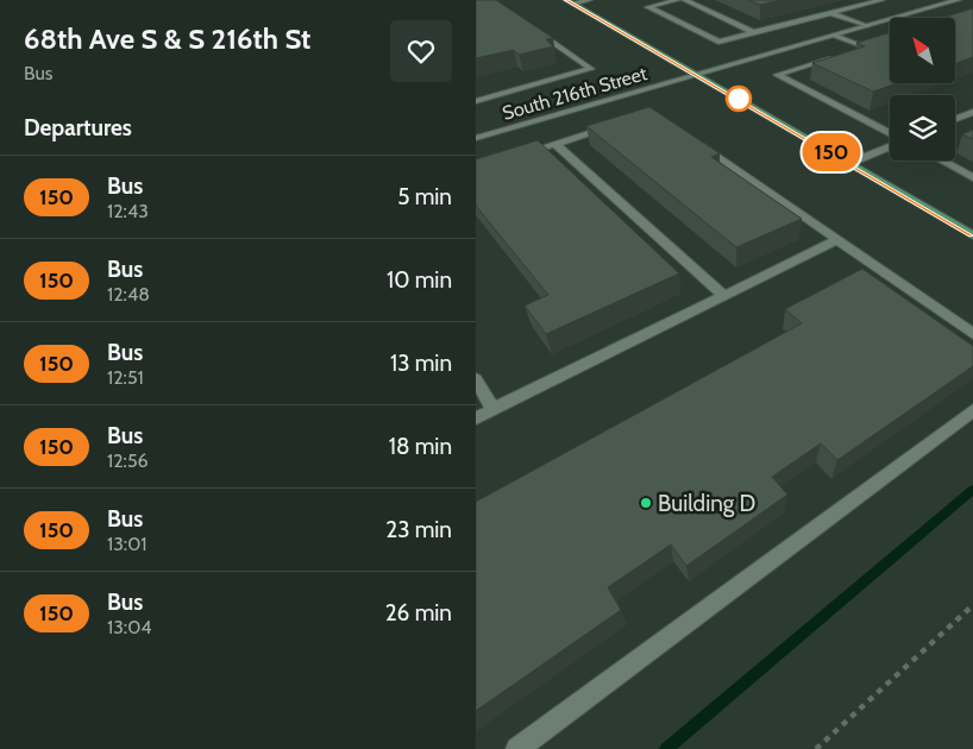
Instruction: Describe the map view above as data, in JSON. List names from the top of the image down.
{
  "streets": {
    "street": ["South 216th Street"]
  },
  "places": ["Building D"],
  "lines": ["bus line 150"],
  "north": "top left",
  "page": {
    "heading": [
      ["68th Ave S & S 216th St", "Bus"],
      "Departures"
    ],
    "on_map": "150",
    "list": [
      {
        "mark": "150",
        "name": "Bus",
        "note": "12:43",
        "value": "5 min"
      },
      {
        "mark": "150",
        "name": "Bus",
        "note": "12:48",
        "value": "10 min"
      },
      {
        "mark": "150",
        "name": "Bus",
        "note": "12:51",
        "value": "13 min"
      },
      {
        "mark": "150",
        "name": "Bus",
        "note": "12:56",
        "value": "18 min"
      },
      {
        "mark": "150",
        "name": "Bus",
        "note": "13:01",
        "value": "23 min"
      },
      {
        "mark": "150",
        "name": "Bus",
        "note": "13:04",
        "value": "26 min"
      }
    ]
  }
}
